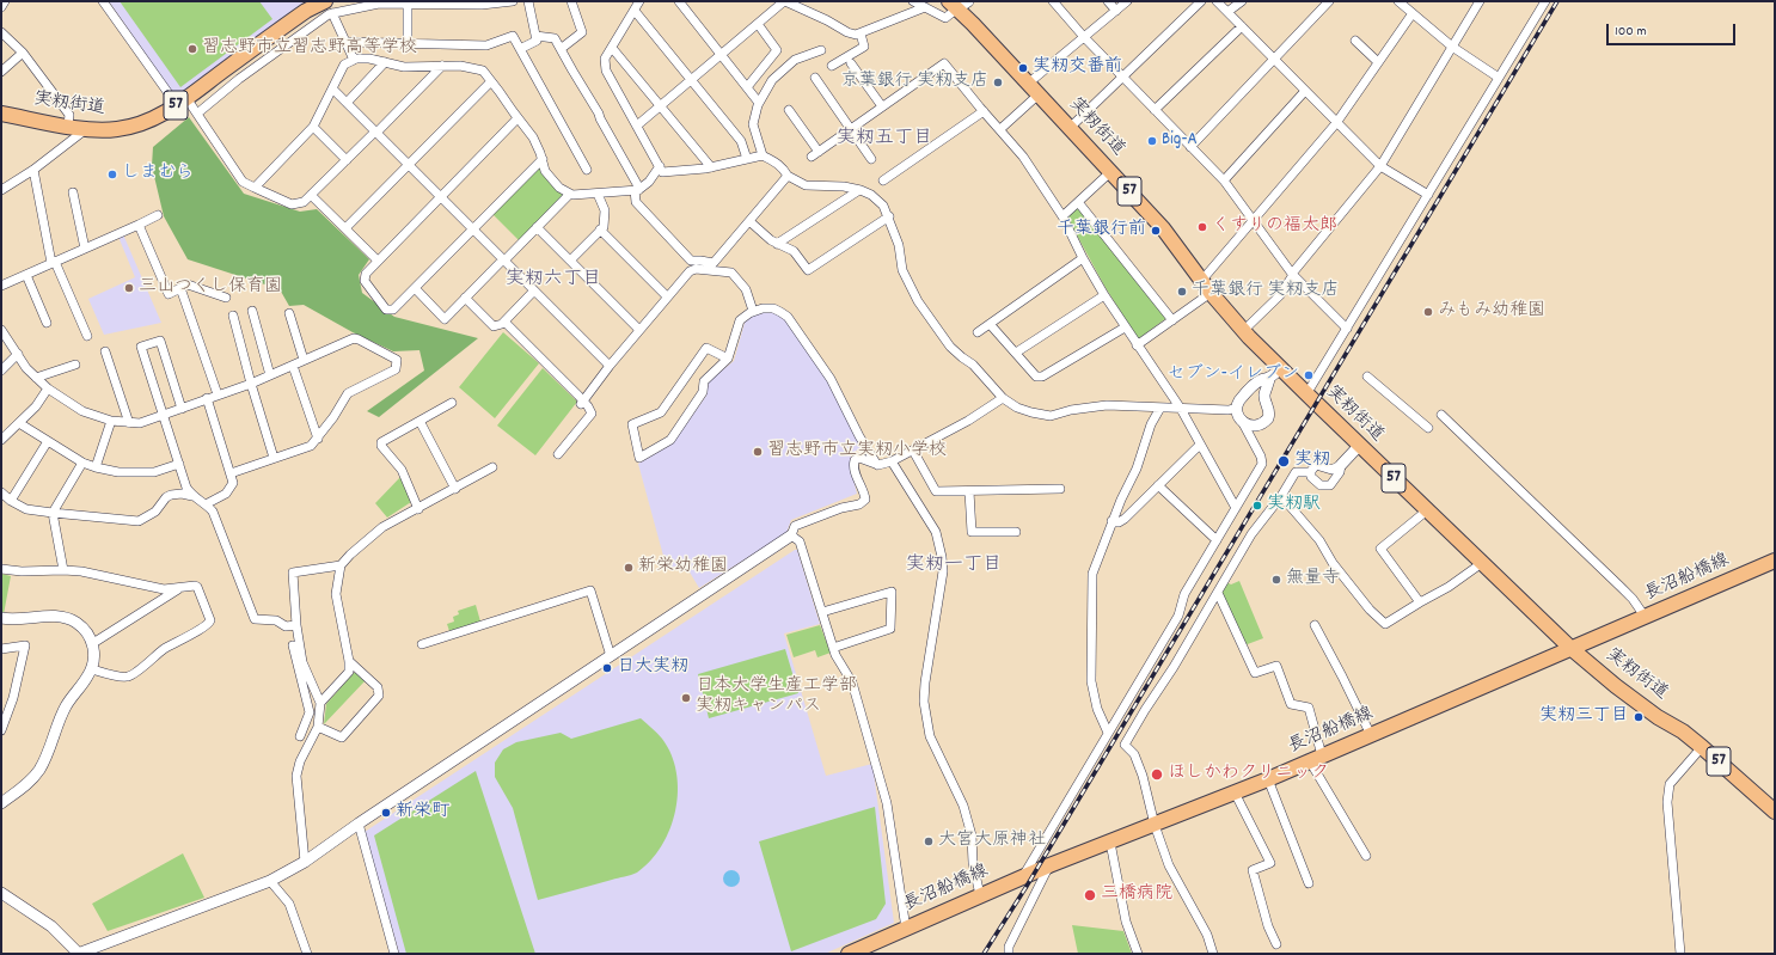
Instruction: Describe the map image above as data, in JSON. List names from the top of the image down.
{
  "streets": {
    "main road": ["実籾街道", "57", "長沼船橋線"]
  },
  "crossings": [
    ["実籾街道", "長沼船橋線"]
  ],
  "districts": ["実籾五丁目", "実籾六丁目", "実籾一丁目"],
  "places": [
    "習志野市立習志野高等学校",
    "実籾交番前",
    "京葉銀行 実籾支店",
    "Big-A",
    "しまむら",
    "くすりの福太郎",
    "千葉銀行前",
    "三山つくし保育園",
    "千葉銀行 実籾支店",
    "みもみ幼稚園",
    "セブン-イレブン",
    "習志野市立実籾小学校",
    "実籾",
    "実籾駅",
    "新栄幼稚園",
    "無量寺",
    "日大実籾",
    "日本大学生産工学部 実籾キャンパス",
    "実籾三丁目",
    "ほしかわクリニック",
    "新栄町",
    "大宮大原神社",
    "三橋病院"
  ],
  "scale_bar": "100 m"
}
